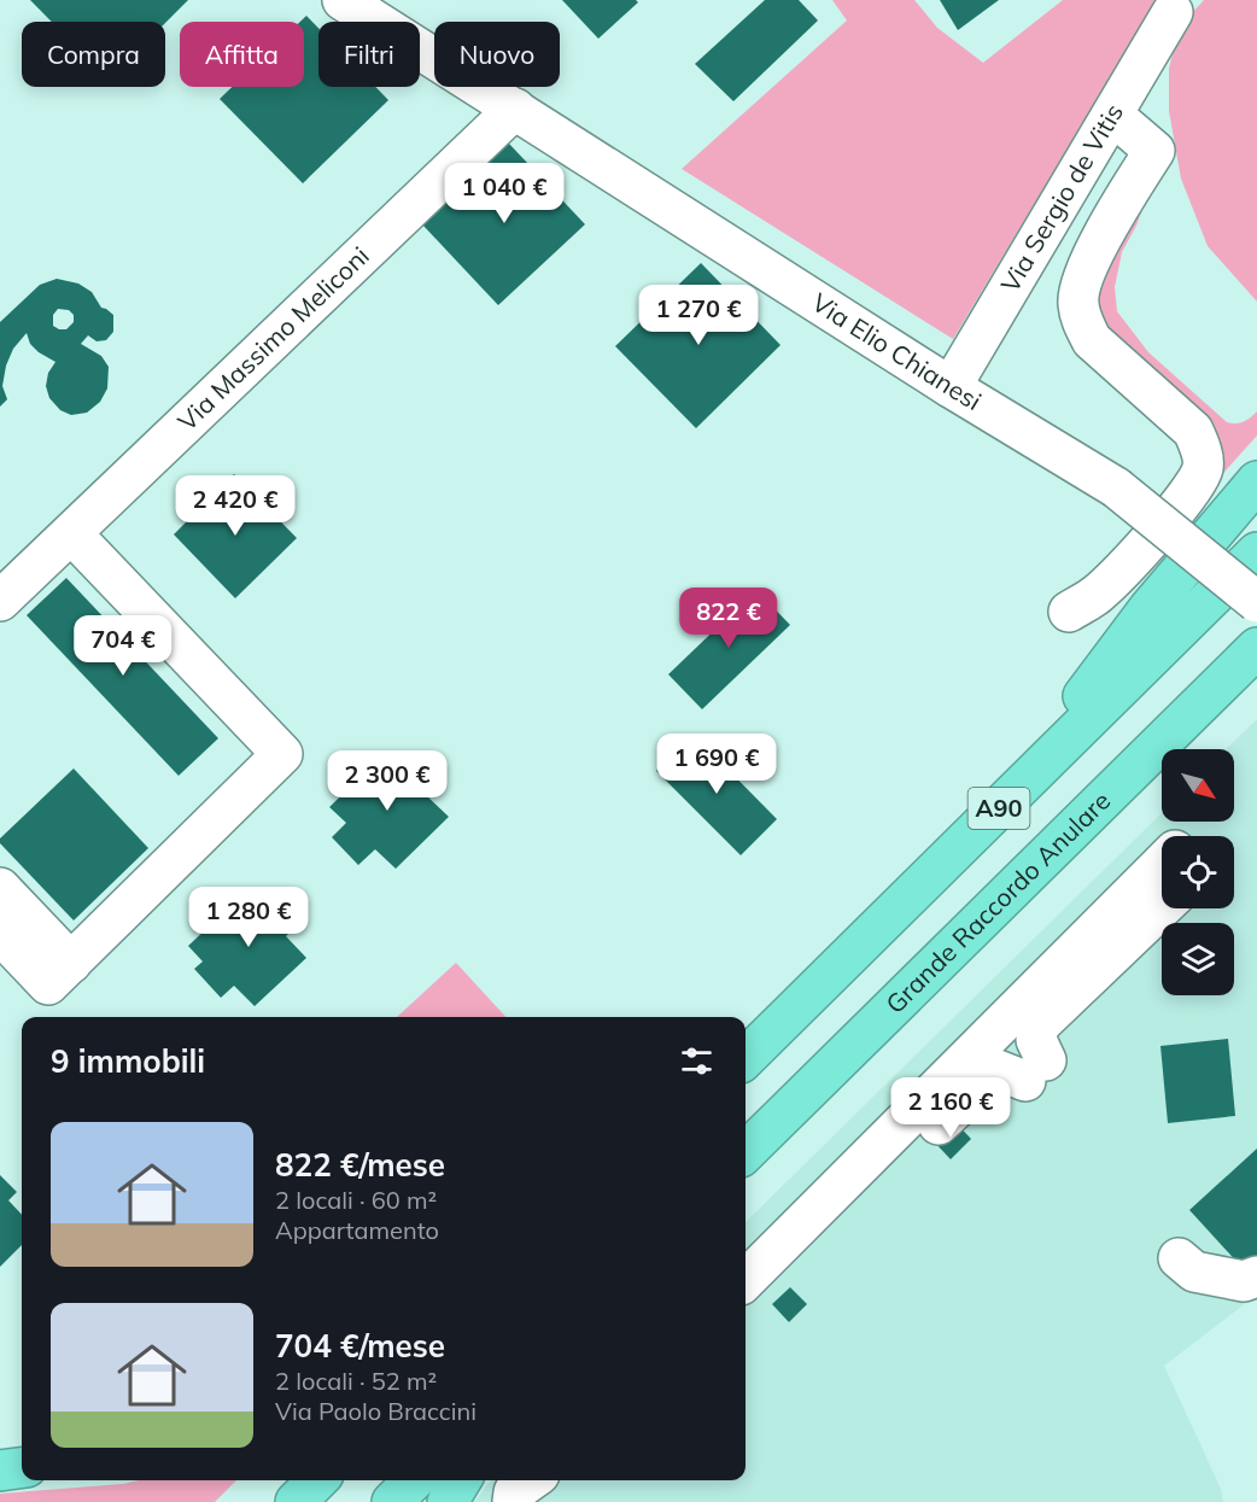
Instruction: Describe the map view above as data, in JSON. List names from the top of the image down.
{
  "streets": {
    "highway": ["A90", "Grande Raccordo Anulare"],
    "street": ["Via Sergio de Vitis", "Via Massimo Meliconi", "Via Elio Chianesi"]
  },
  "crossings": [
    ["Via Sergio de Vitis", "Via Elio Chianesi"],
    ["Via Massimo Meliconi", "Via Elio Chianesi"]
  ],
  "north": "bottom right",
  "page": {
    "chip": [
      "Compra",
      "Affitta",
      "Filtri",
      "Nuovo"
    ],
    "price": [
      "1 040 €",
      "1 270 €",
      "2 420 €",
      "822 €",
      "704 €",
      "1 690 €",
      "2 300 €",
      "1 280 €",
      "2 160 €"
    ],
    "heading": "9 immobili",
    "list": [
      {
        "name": "822 €/mese",
        "note": "2 locali · 60 m² · Appartamento"
      },
      {
        "name": "704 €/mese",
        "note": "2 locali · 52 m² · Via Paolo Braccini"
      }
    ]
  }
}
